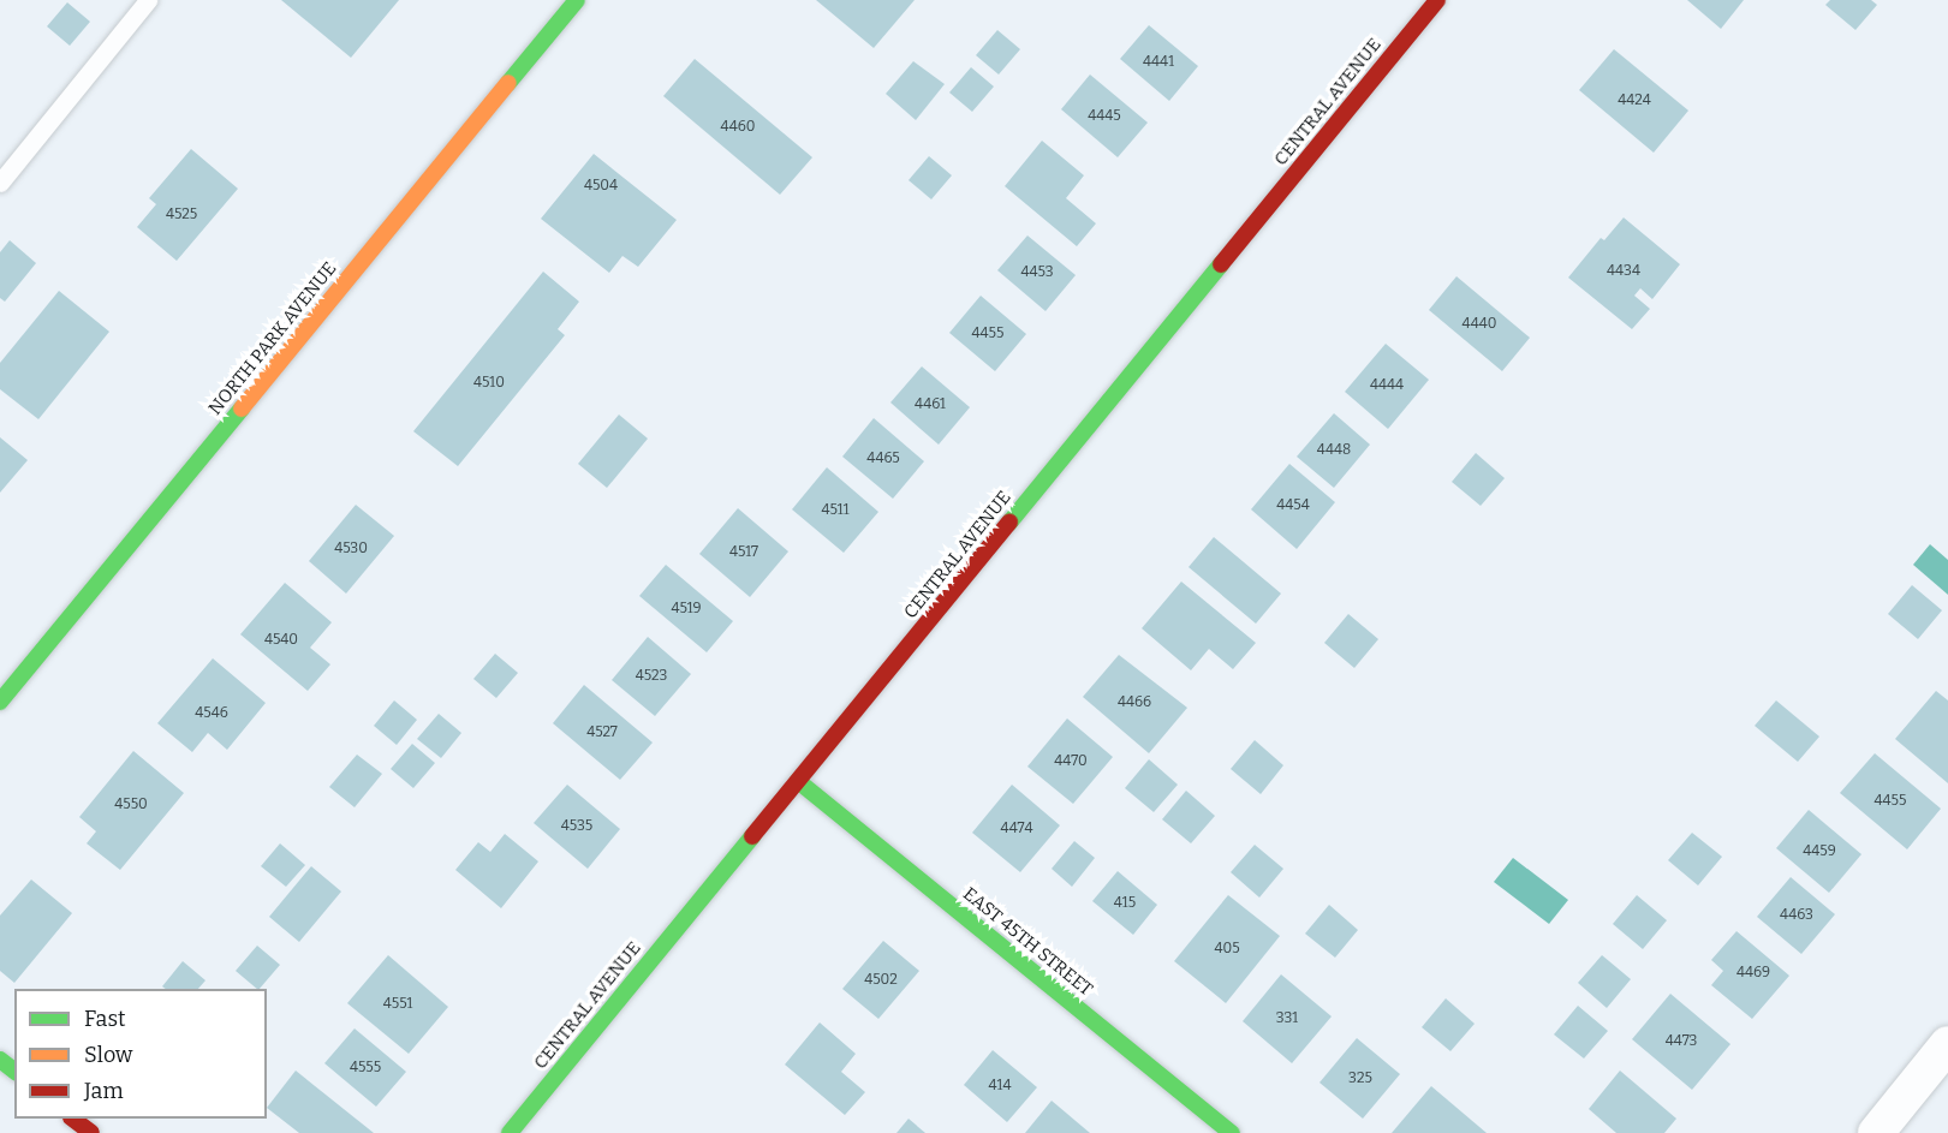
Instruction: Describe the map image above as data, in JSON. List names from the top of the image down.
{
  "streets": {
    "main road": ["CENTRAL AVENUE", "NORTH PARK AVENUE", "EAST 45TH STREET"]
  },
  "crossings": [
    ["CENTRAL AVENUE", "EAST 45TH STREET"]
  ],
  "house_numbers": [
    "4441",
    "4424",
    "4445",
    "4460",
    "4504",
    "4525",
    "4434",
    "4453",
    "4440",
    "4455",
    "4510",
    "4444",
    "4461",
    "4448",
    "4465",
    "4454",
    "4511",
    "4530",
    "4517",
    "4519",
    "4540",
    "4523",
    "4466",
    "4546",
    "4527",
    "4470",
    "4455",
    "4550",
    "4535",
    "4474",
    "4459",
    "415",
    "4463",
    "405",
    "4469",
    "4502",
    "4551",
    "331",
    "4473",
    "4555",
    "325",
    "414"
  ],
  "legend": ["Fast", "Slow", "Jam"]
}
